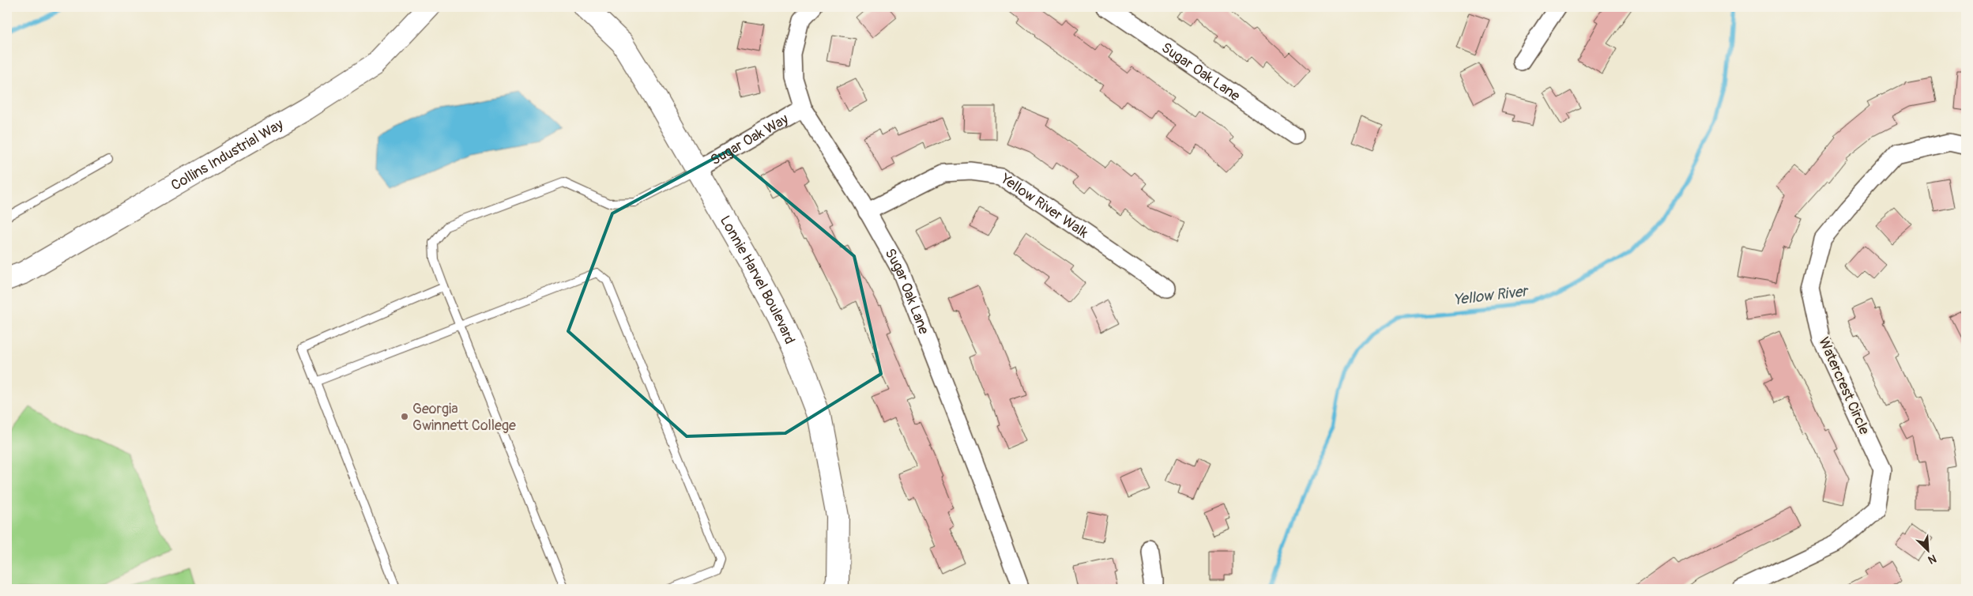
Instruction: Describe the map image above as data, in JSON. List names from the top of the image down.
{
  "streets": {
    "street": [
      "Sugar Oak Lane",
      "Sugar Oak Way",
      "Collins Industrial Way",
      "Yellow River Walk",
      "Lonnie Harvel Boulevard",
      "Watercrest Circle"
    ]
  },
  "crossings": [
    ["Sugar Oak Lane", "Sugar Oak Way"],
    ["Sugar Oak Lane", "Yellow River Walk"],
    ["Sugar Oak Way", "Lonnie Harvel Boulevard"]
  ],
  "water": ["Yellow River"],
  "places": ["Georgia Gwinnett College"],
  "north": "bottom right"
}
